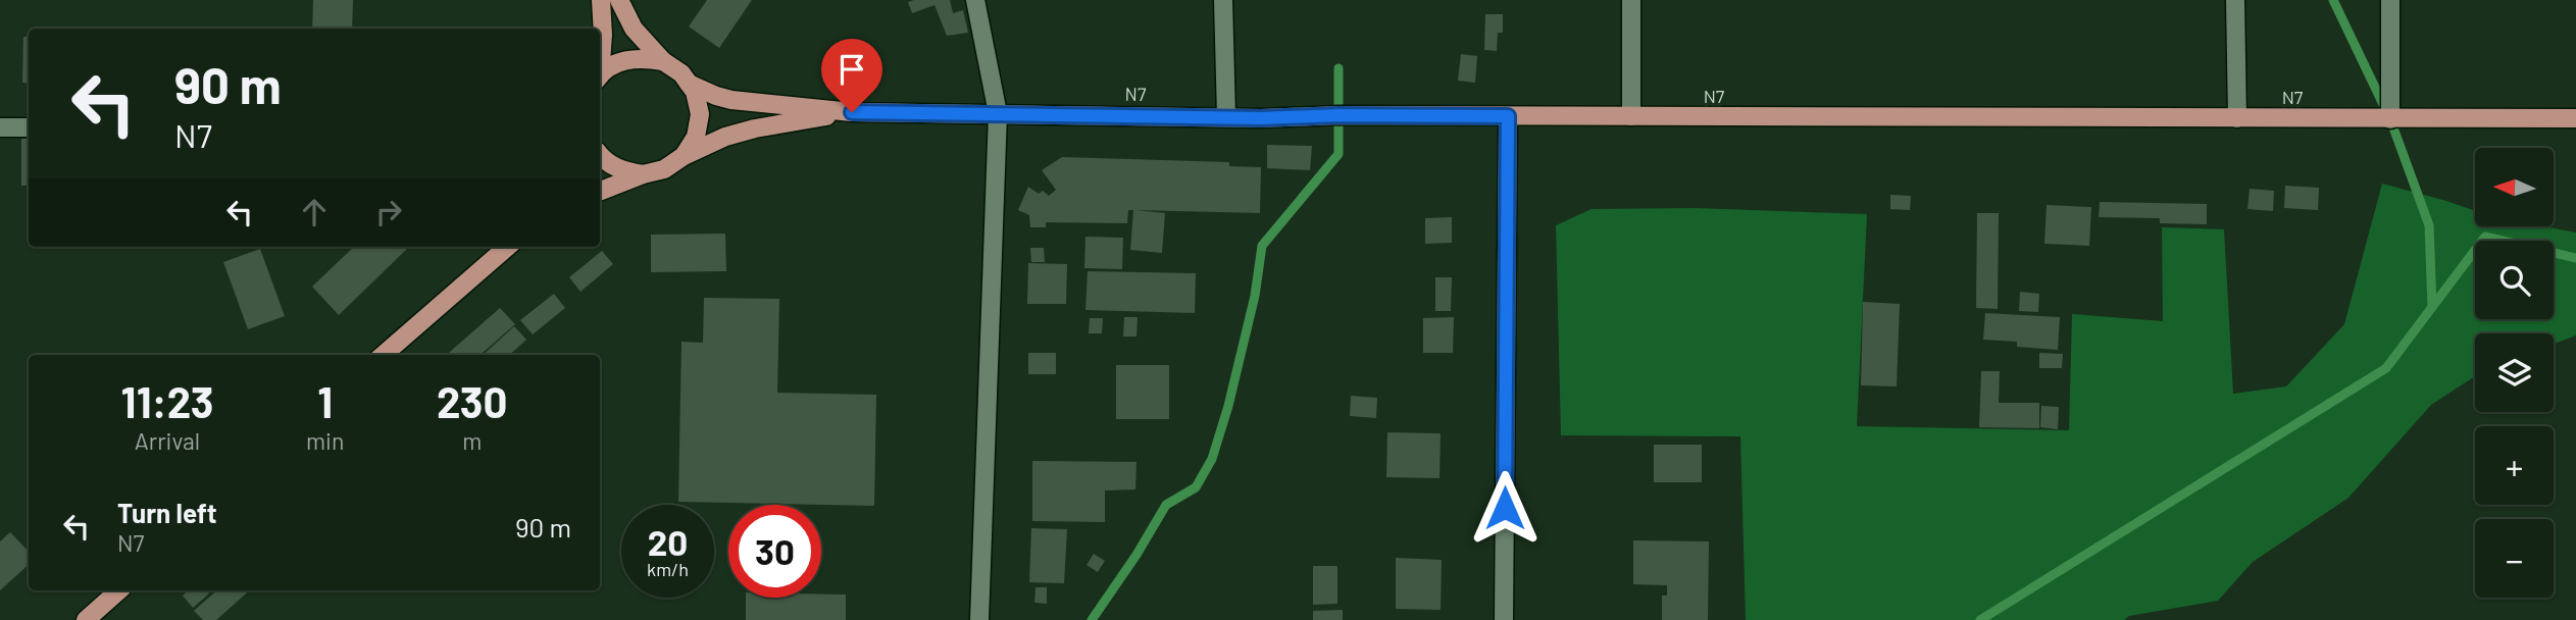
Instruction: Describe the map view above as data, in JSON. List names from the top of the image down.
{
  "streets": {
    "main road": ["N7"]
  },
  "north": "left",
  "page": {
    "turn": ["90 m", "N7"],
    "map_buttons": ["+", "−"],
    "eta": [
      "11:23",
      "Arrival",
      "1",
      "min",
      "230",
      "m"
    ],
    "list": [
      {
        "name": "Turn left",
        "note": "N7",
        "value": "90 m"
      }
    ],
    "speed": "20 km/h",
    "limit": "30"
  }
}
